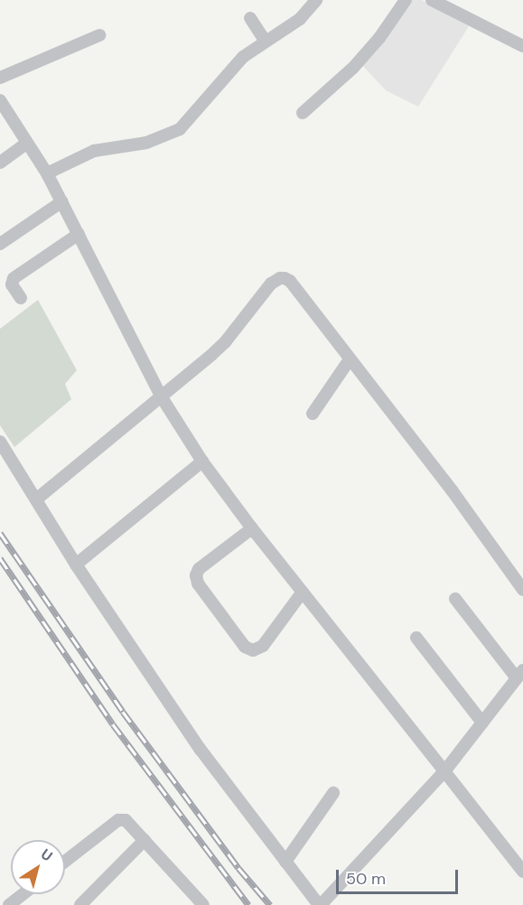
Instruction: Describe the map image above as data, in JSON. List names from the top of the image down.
{
  "scale_bar": "50 m",
  "north": "top right"
}
